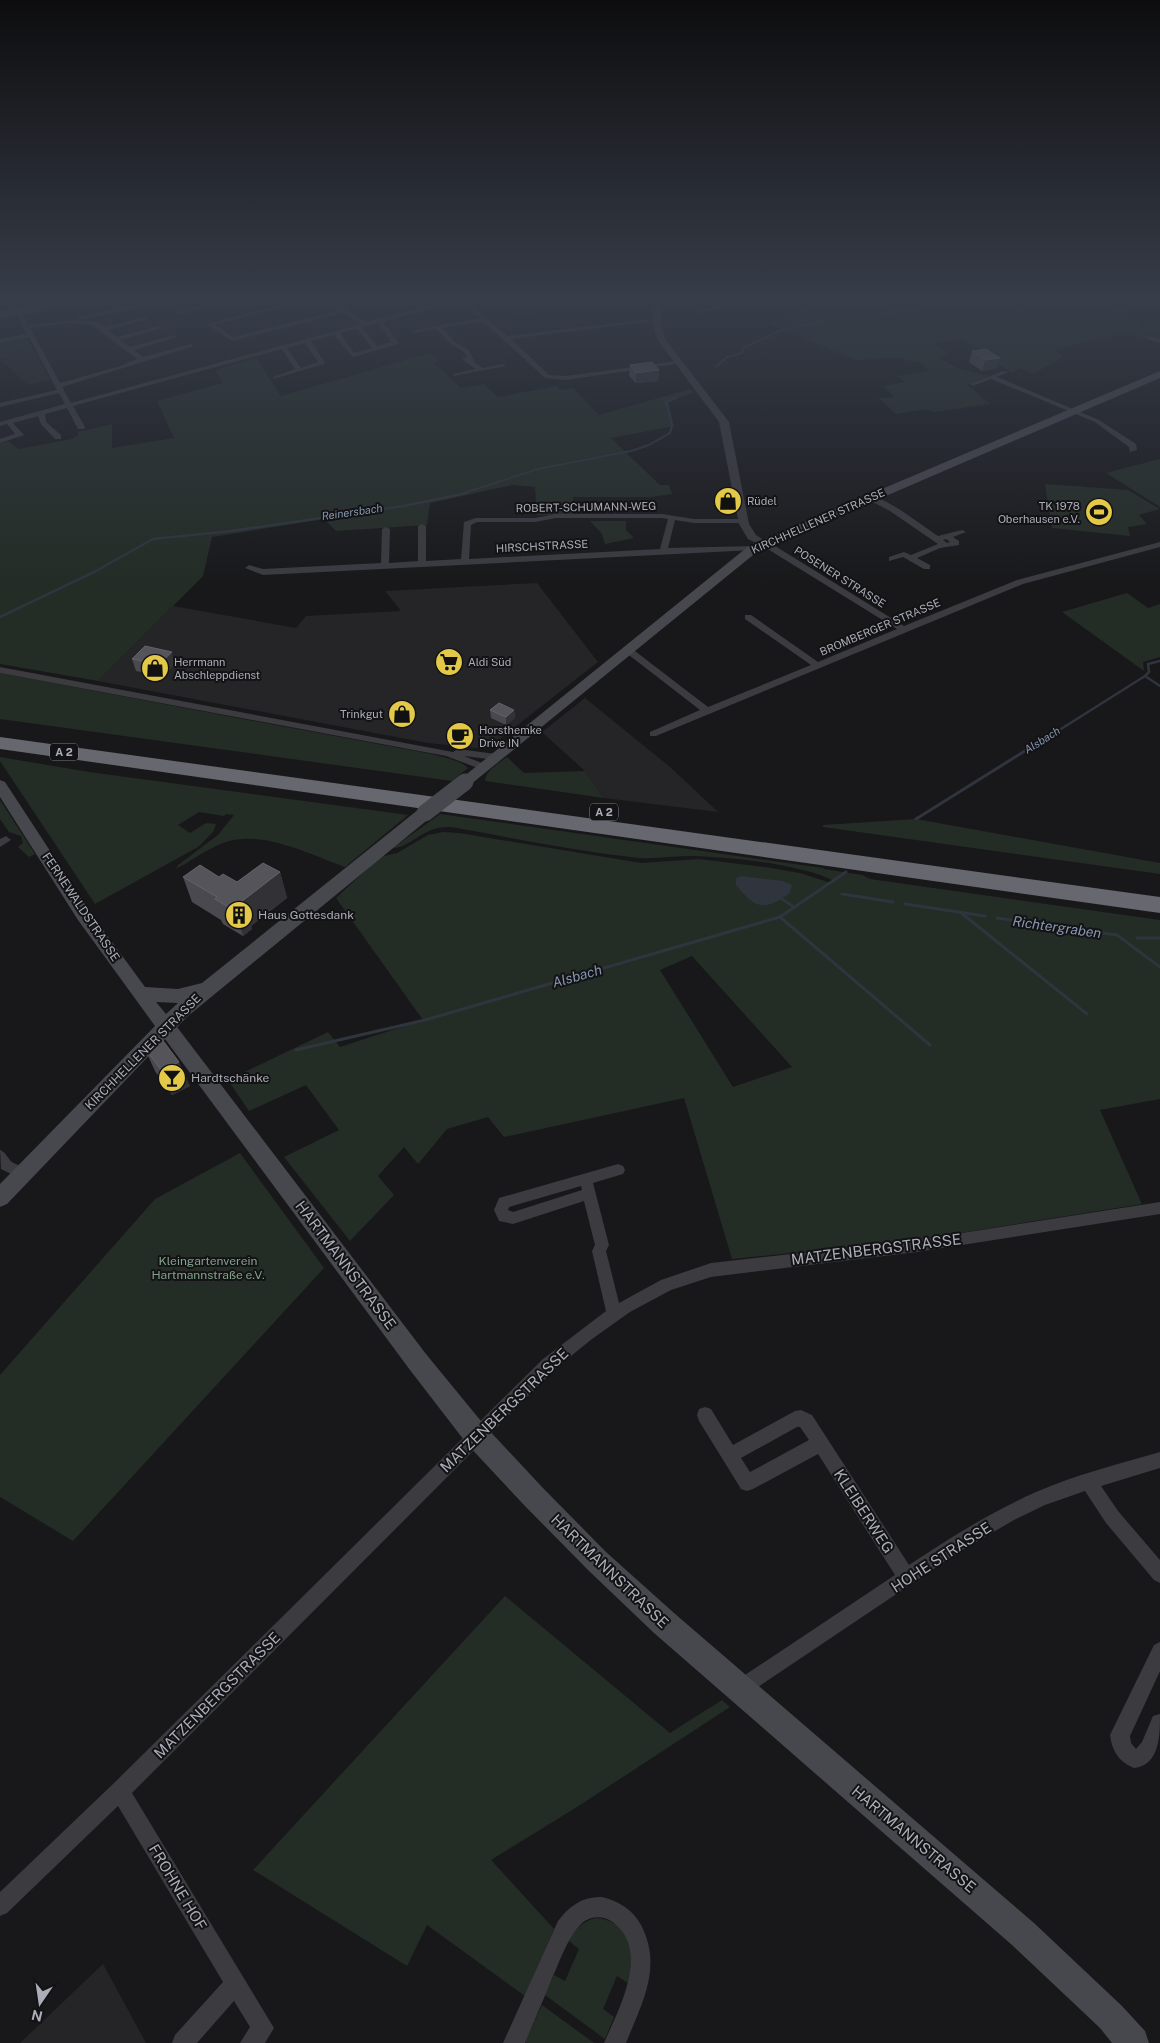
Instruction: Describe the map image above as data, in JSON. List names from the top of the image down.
{
  "streets": {
    "highway": ["A 2"],
    "main road": ["KIRCHHELLENER STRASSE", "FERNEWALDSTRASSE", "HARTMANNSTRASSE"],
    "street": [
      "ROBERT-SCHUMANN-WEG",
      "HIRSCHSTRASSE",
      "POSENER STRASSE",
      "BROMBERGER STRASSE",
      "MATZENBERGSTRASSE",
      "KLEIBERWEG",
      "HOHE STRASSE",
      "FROHNE HOF"
    ]
  },
  "crossings": [
    ["ROBERT-SCHUMANN-WEG", "HIRSCHSTRASSE"],
    ["KIRCHHELLENER STRASSE", "HIRSCHSTRASSE"],
    ["KIRCHHELLENER STRASSE", "POSENER STRASSE"],
    ["KIRCHHELLENER STRASSE", "FERNEWALDSTRASSE"],
    ["KIRCHHELLENER STRASSE", "HARTMANNSTRASSE"],
    ["HIRSCHSTRASSE", "POSENER STRASSE"],
    ["POSENER STRASSE", "BROMBERGER STRASSE"],
    ["FERNEWALDSTRASSE", "HARTMANNSTRASSE"],
    ["MATZENBERGSTRASSE", "HARTMANNSTRASSE"],
    ["MATZENBERGSTRASSE", "FROHNE HOF"],
    ["HARTMANNSTRASSE", "HOHE STRASSE"],
    ["KLEIBERWEG", "HOHE STRASSE"]
  ],
  "water": ["Reinersbach", "Alsbach", "Richtergraben"],
  "parks": ["Kleingartenverein Hartmannstraße e.V."],
  "places": {
    "shop": ["Rüdel", "Herrmann Abschleppdienst", "Trinkgut"],
    "sports": ["TK 1978 Oberhausen e.V."],
    "supermarket": ["Aldi Süd"],
    "cafe": ["Horsthemke Drive IN"],
    "building": ["Haus Gottesdank"],
    "bar": ["Hardtschänke"]
  },
  "north": "bottom"
}
